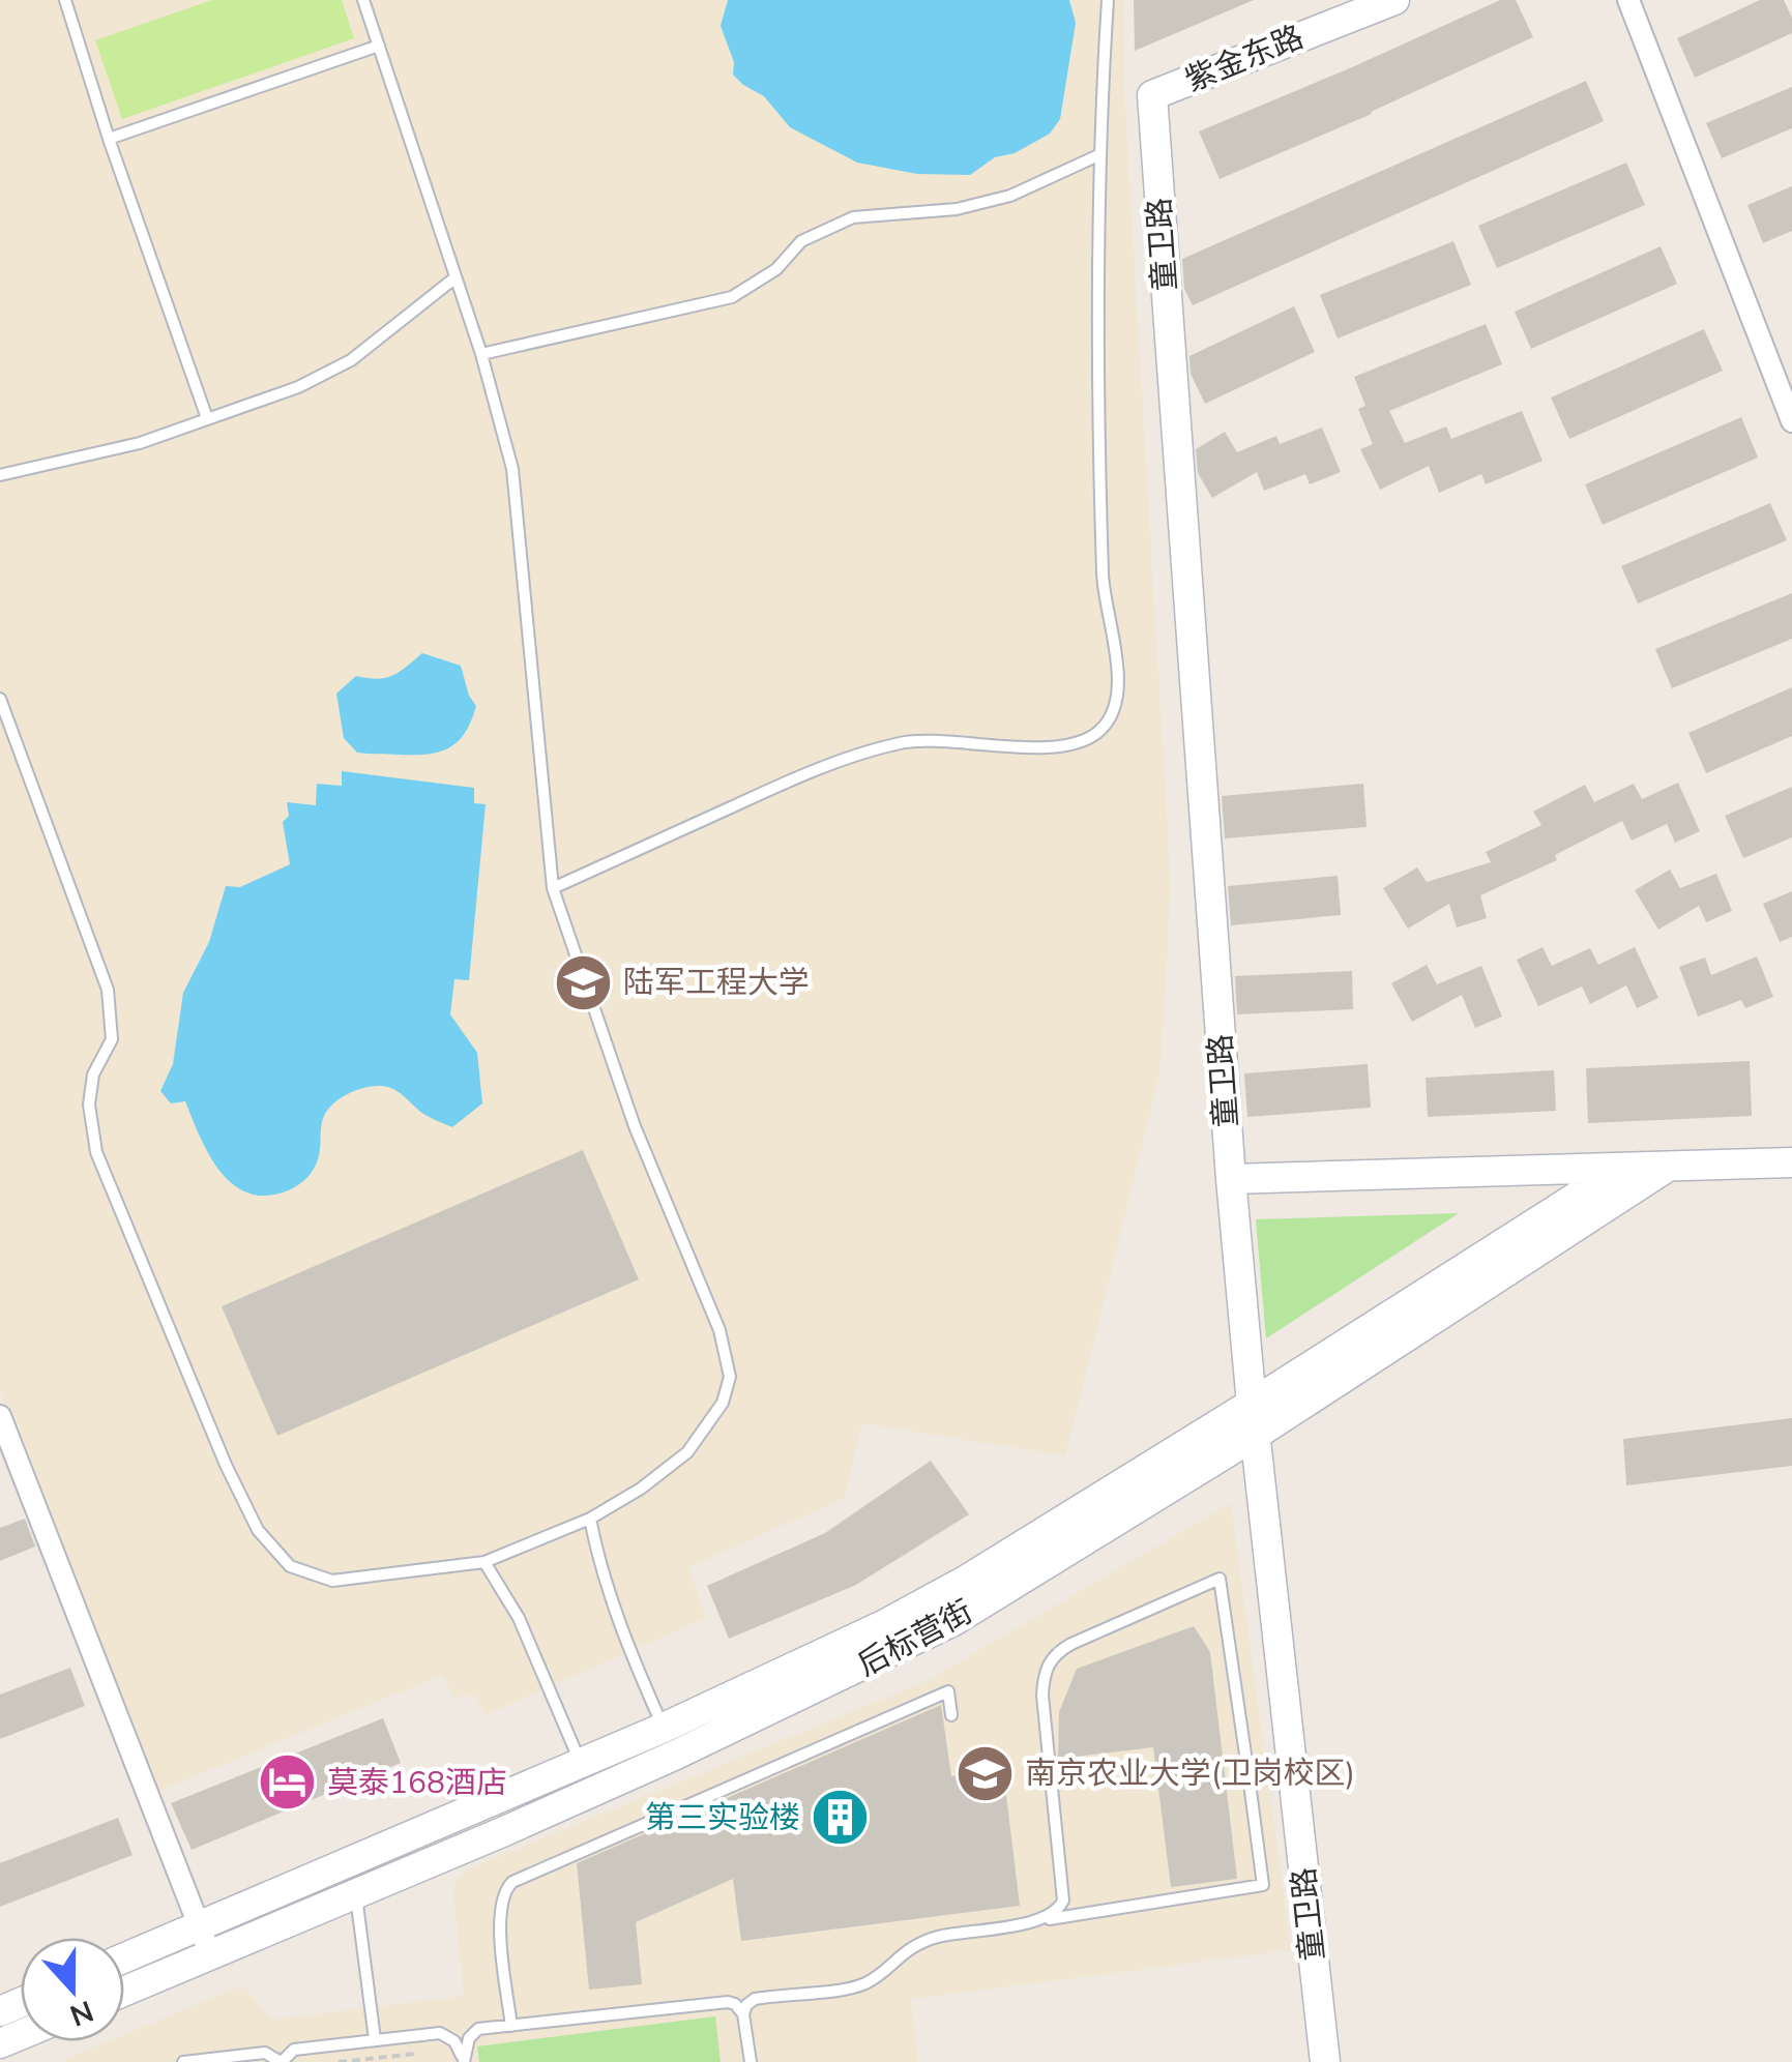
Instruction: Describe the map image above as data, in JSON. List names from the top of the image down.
{
  "streets": {
    "street": ["紫金东路", "童卫路", "后标营街"]
  },
  "crossings": [
    ["紫金东路", "童卫路"],
    ["童卫路", "后标营街"]
  ],
  "places": {
    "school or university": ["陆军工程大学", "南京农业大学(卫岗校区)"],
    "hotel": ["莫泰168酒店"],
    "building": ["第三实验楼"]
  },
  "north": "bottom"
}
